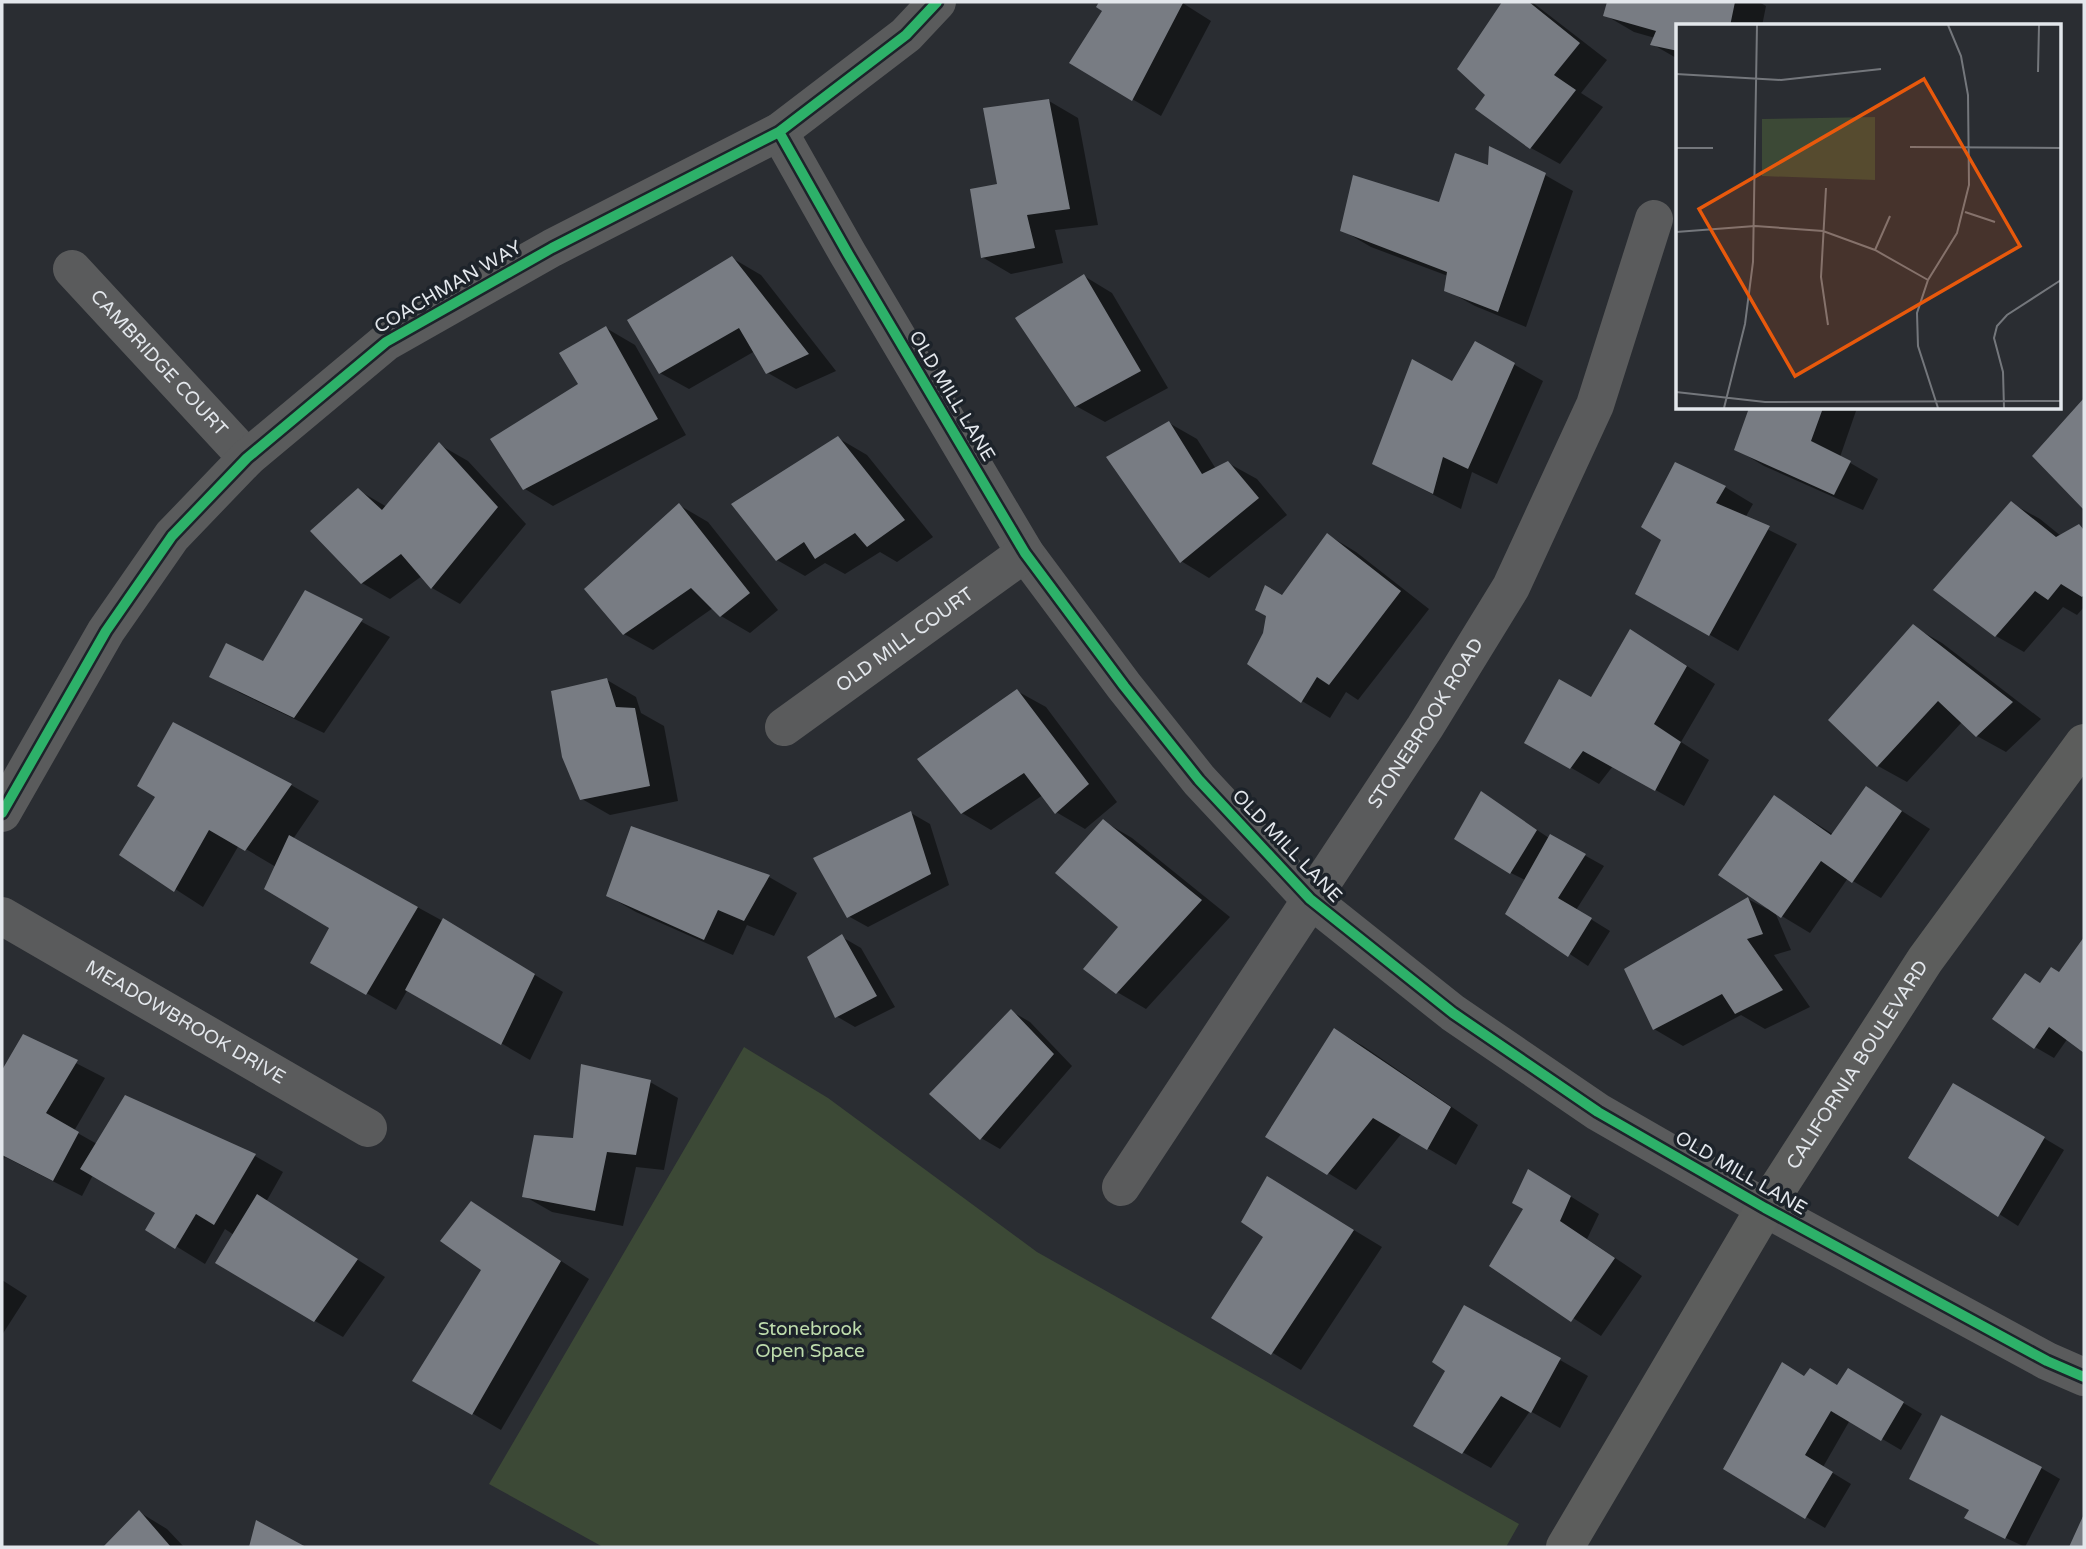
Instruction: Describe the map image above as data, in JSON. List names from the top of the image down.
{
  "streets": {
    "street": [
      "COACHMAN WAY",
      "CAMBRIDGE COURT",
      "OLD MILL LANE",
      "OLD MILL COURT",
      "STONEBROOK ROAD",
      "MEADOWBROOK DRIVE",
      "CALIFORNIA BOULEVARD"
    ]
  },
  "crossings": [
    ["COACHMAN WAY", "CAMBRIDGE COURT"],
    ["COACHMAN WAY", "OLD MILL LANE"],
    ["OLD MILL LANE", "OLD MILL COURT"],
    ["OLD MILL LANE", "STONEBROOK ROAD"],
    ["OLD MILL LANE", "CALIFORNIA BOULEVARD"]
  ],
  "parks": ["Stonebrook Open Space"]
}
